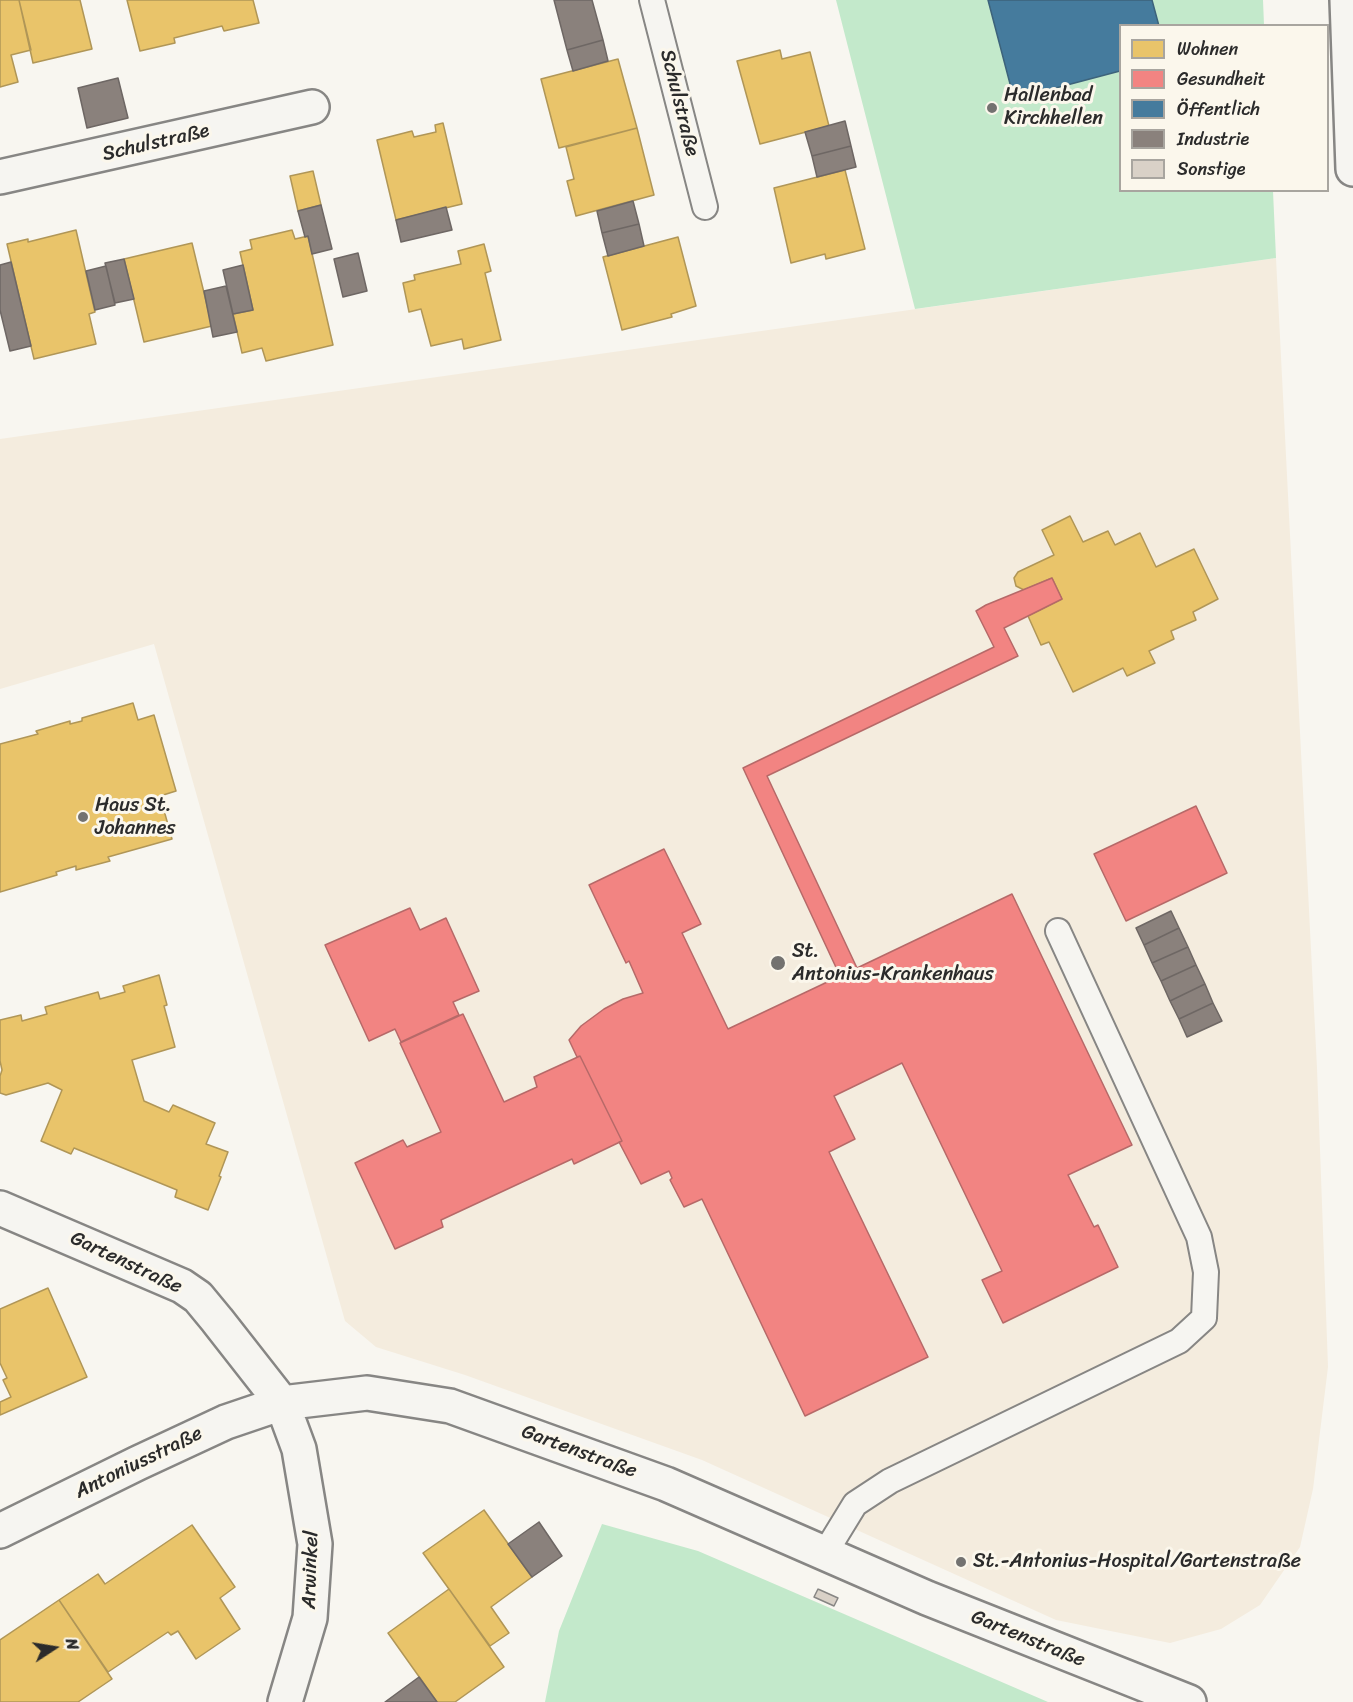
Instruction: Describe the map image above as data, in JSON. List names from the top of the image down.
{
  "streets": {
    "street": [
      "Schulstraße",
      "Gartenstraße",
      "Antoniusstraße",
      "Arwinkel"
    ]
  },
  "crossings": [
    ["Gartenstraße", "Antoniusstraße"],
    ["Gartenstraße", "Arwinkel"],
    ["Antoniusstraße", "Arwinkel"]
  ],
  "places": [
    "Hallenbad Kirchhellen",
    "Haus St. Johannes",
    "St. Antonius-Krankenhaus",
    "St.-Antonius-Hospital/Gartenstraße"
  ],
  "legend": [
    "Wohnen",
    "Gesundheit",
    "Öffentlich",
    "Industrie",
    "Sonstige"
  ],
  "north": "right"
}
